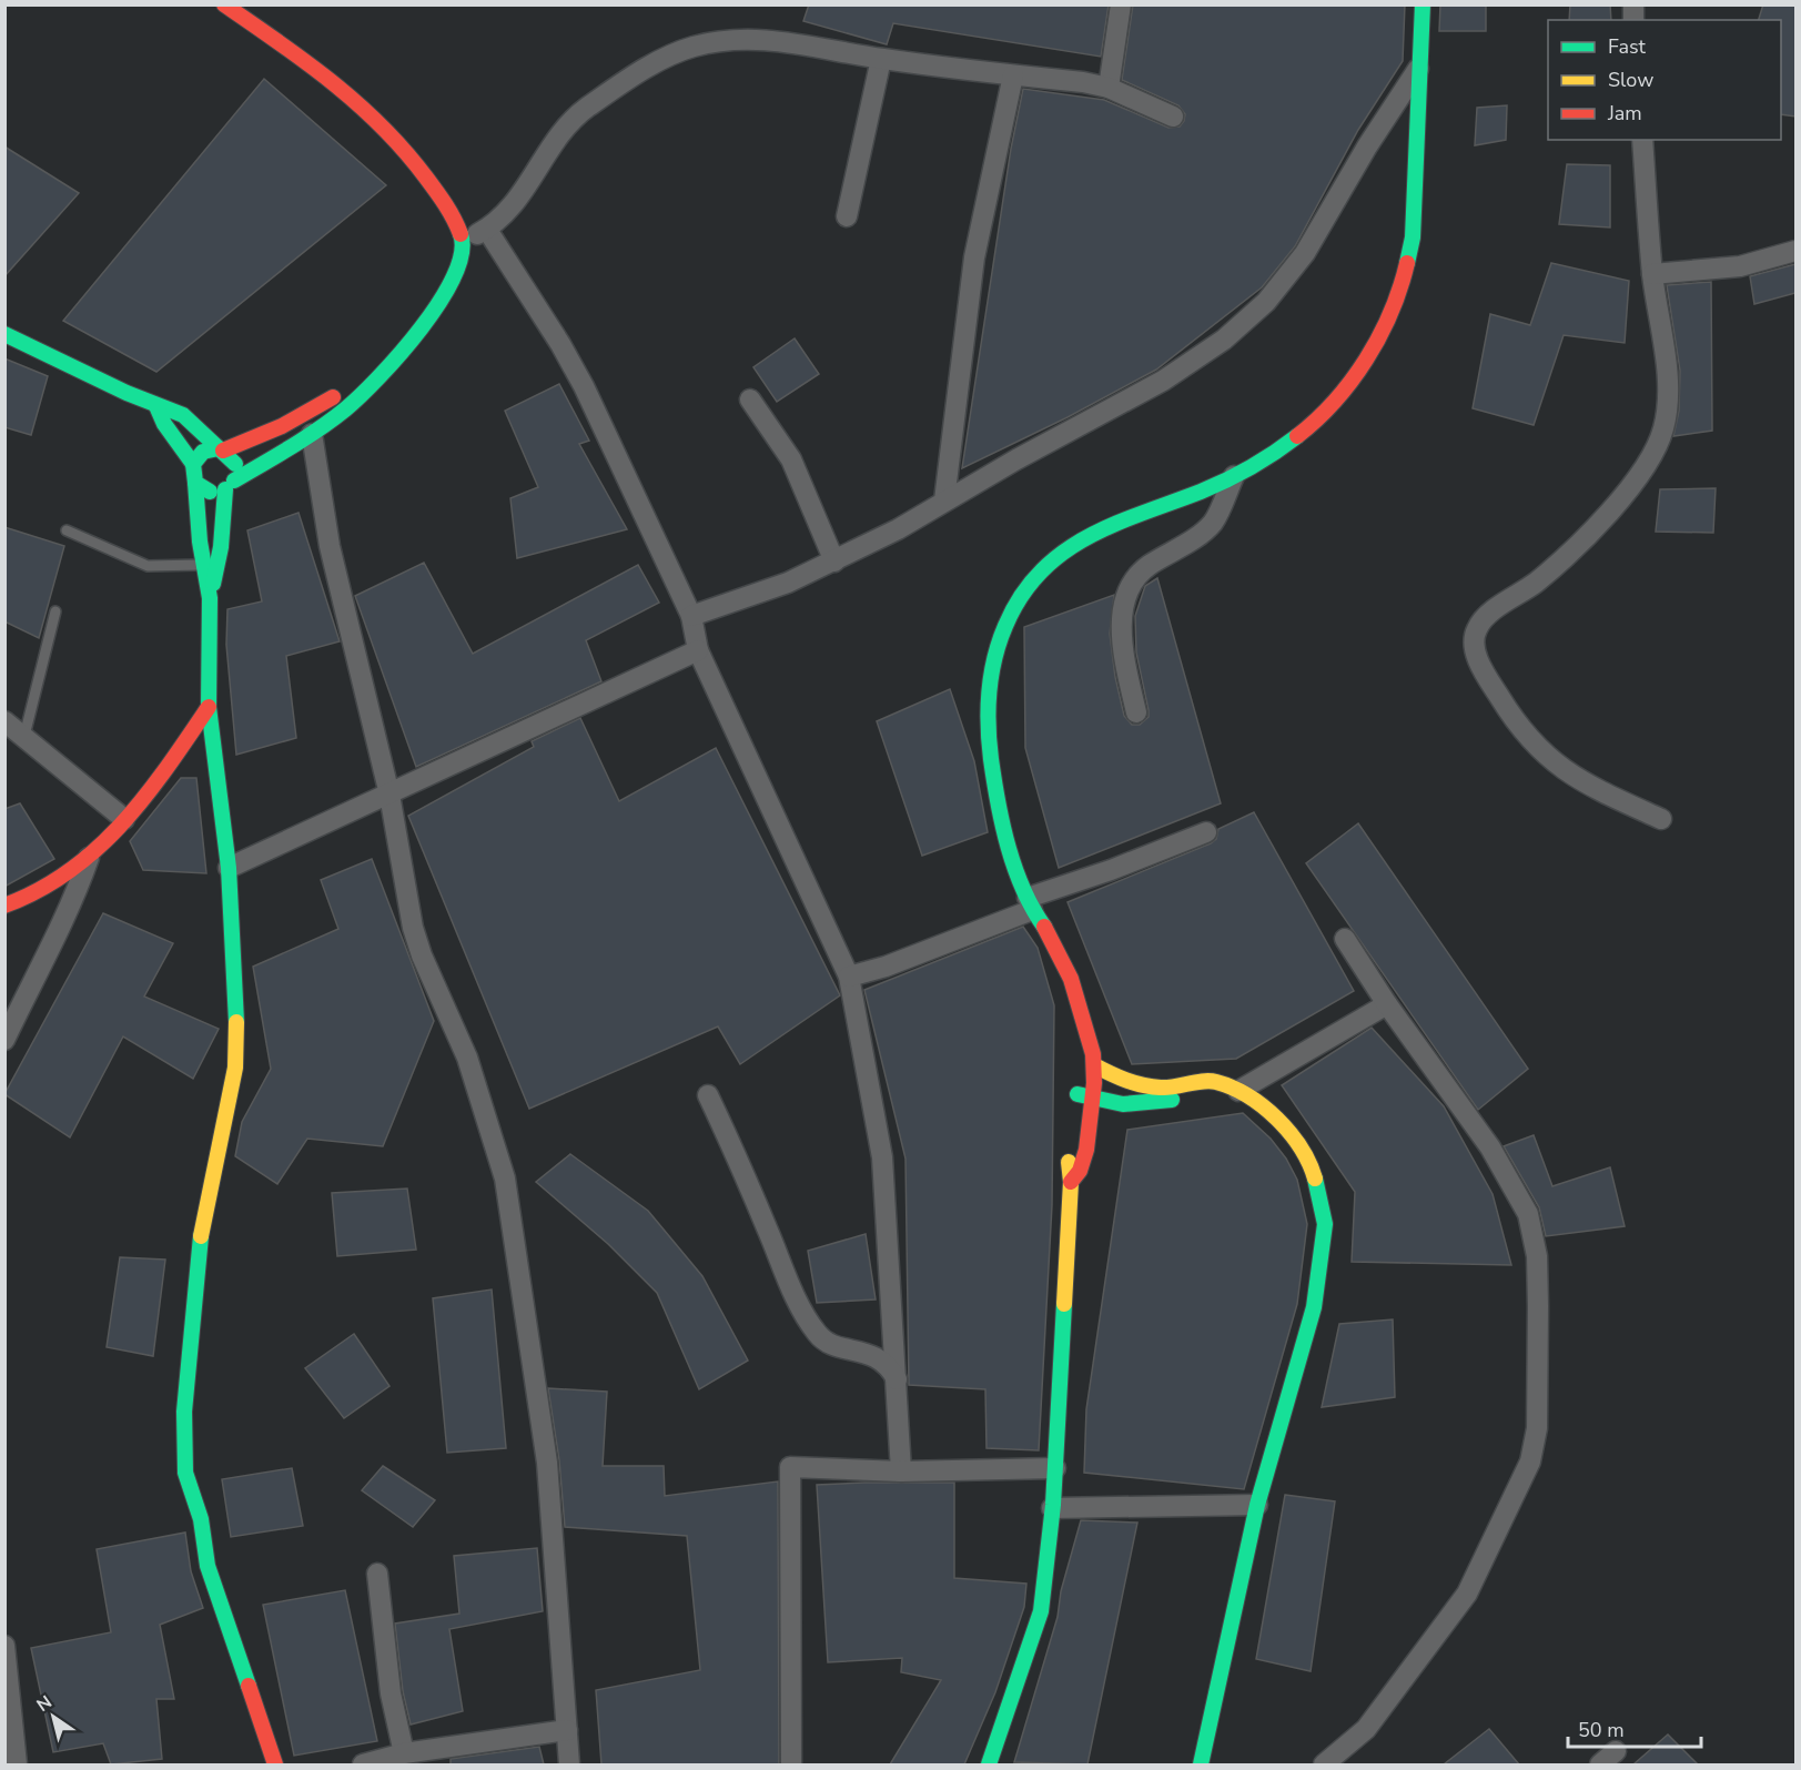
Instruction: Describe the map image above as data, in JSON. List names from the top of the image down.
{
  "legend": ["Fast", "Slow", "Jam"],
  "scale_bar": "50 m",
  "north": "top left"
}
